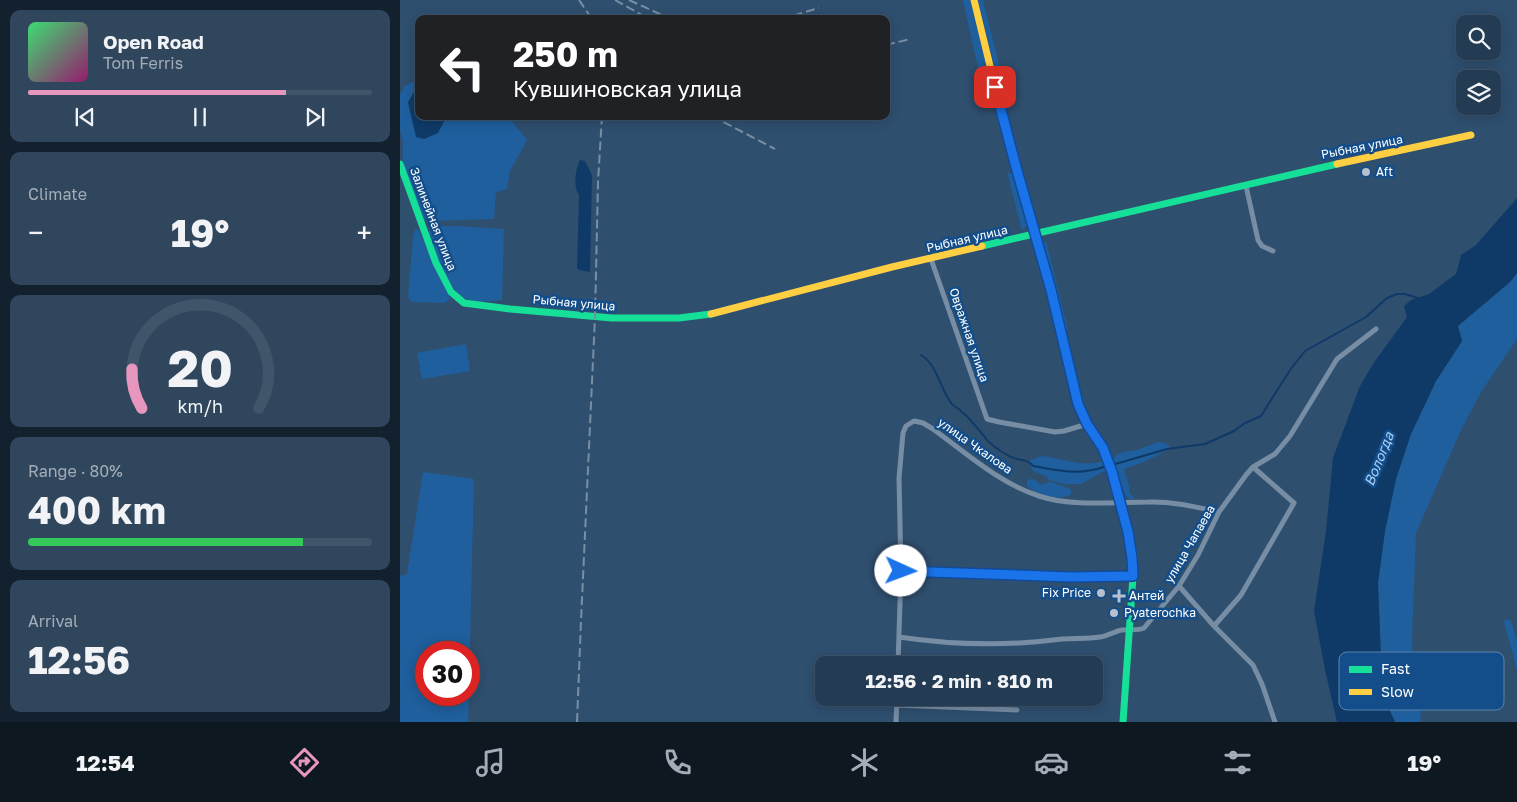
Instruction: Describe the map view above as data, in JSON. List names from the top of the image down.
{
  "streets": {
    "street": [
      "Рыбная улица",
      "Залинейная улица",
      "Овражная улица",
      "улица Чкалова",
      "улица Чапаева"
    ]
  },
  "crossings": [
    ["Рыбная улица", "Залинейная улица"],
    ["Рыбная улица", "Овражная улица"],
    ["улица Чкалова", "улица Чапаева"]
  ],
  "water": ["Вологда"],
  "places": {
    "other": ["Aft", "Fix Price", "Pyaterochka"],
    "health": ["Антей"]
  },
  "legend": ["Fast", "Slow"],
  "page": {
    "turn": ["250 m", "Кувшиновская улица"],
    "song": ["Open Road", "Tom Ferris"],
    "tile": [
      "Climate",
      ["Range · 80%", "400 km"],
      ["Arrival", "12:56"]
    ],
    "heat": ["−", "19°", "+"],
    "limit": "30",
    "trip": "12:56 · 2 min · 810 m",
    "tabs": ["12:54", "19°"],
    "gauge": ["20", "km/h"]
  }
}
